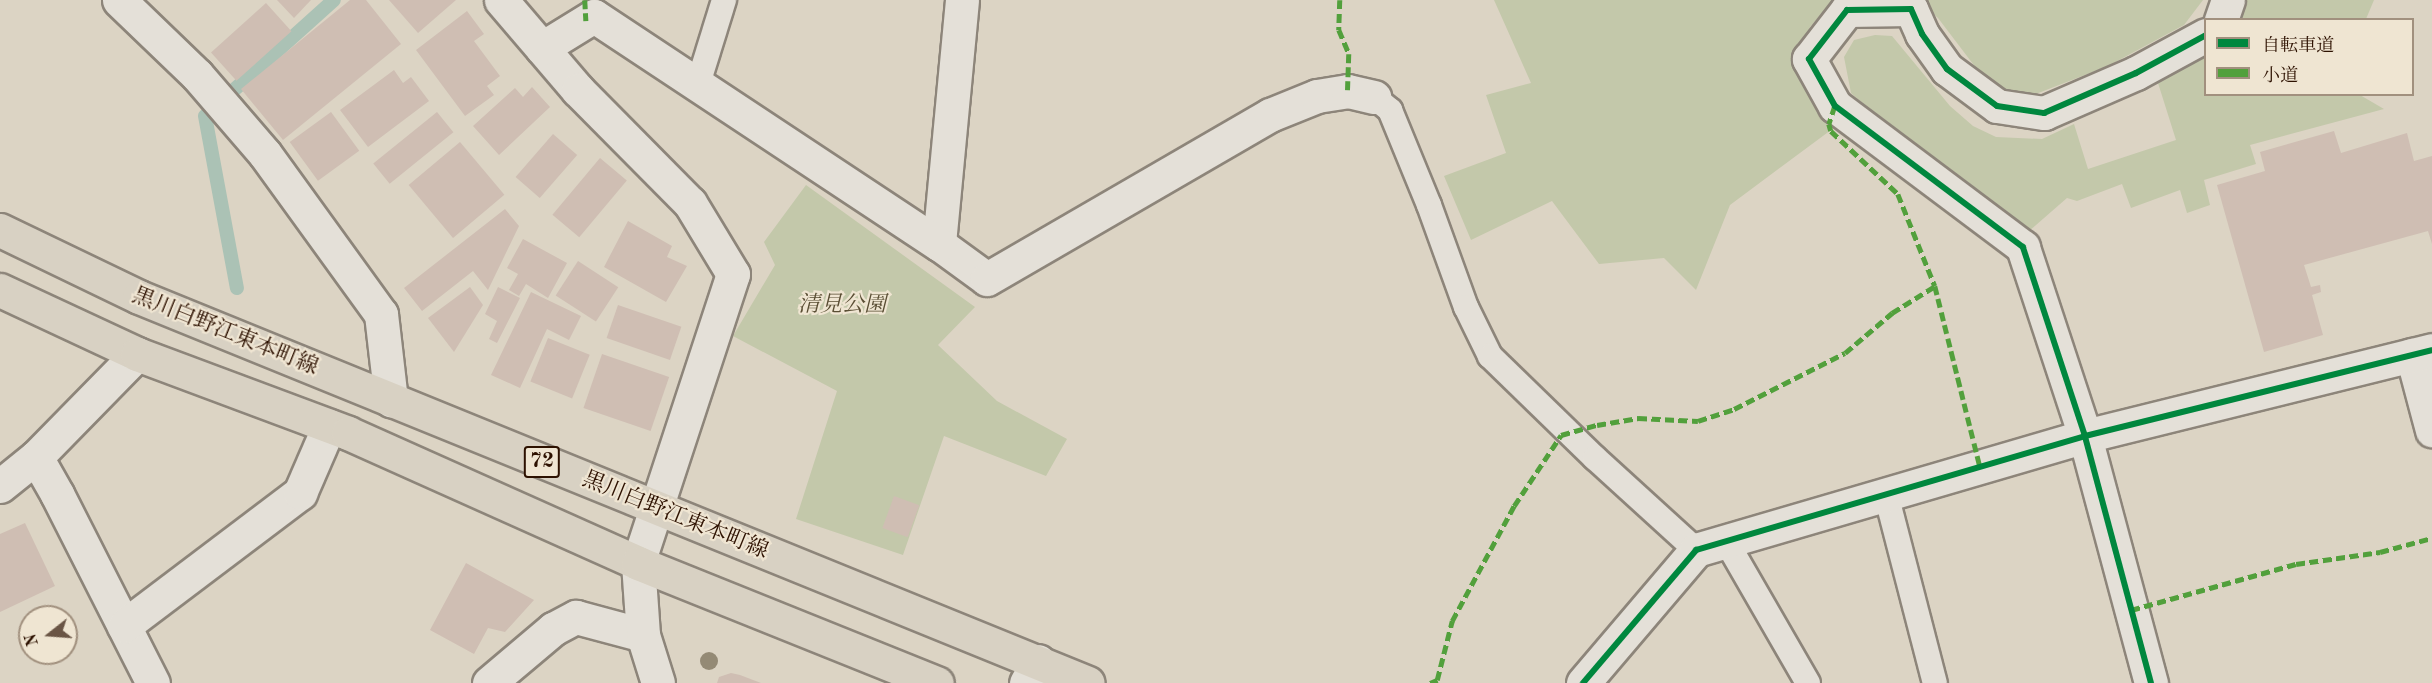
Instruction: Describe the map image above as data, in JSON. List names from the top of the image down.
{
  "streets": {
    "main road": ["黒川白野江東本町線", "72"]
  },
  "parks": ["清見公園"],
  "legend": ["自転車道", "小道"],
  "north": "left"
}
